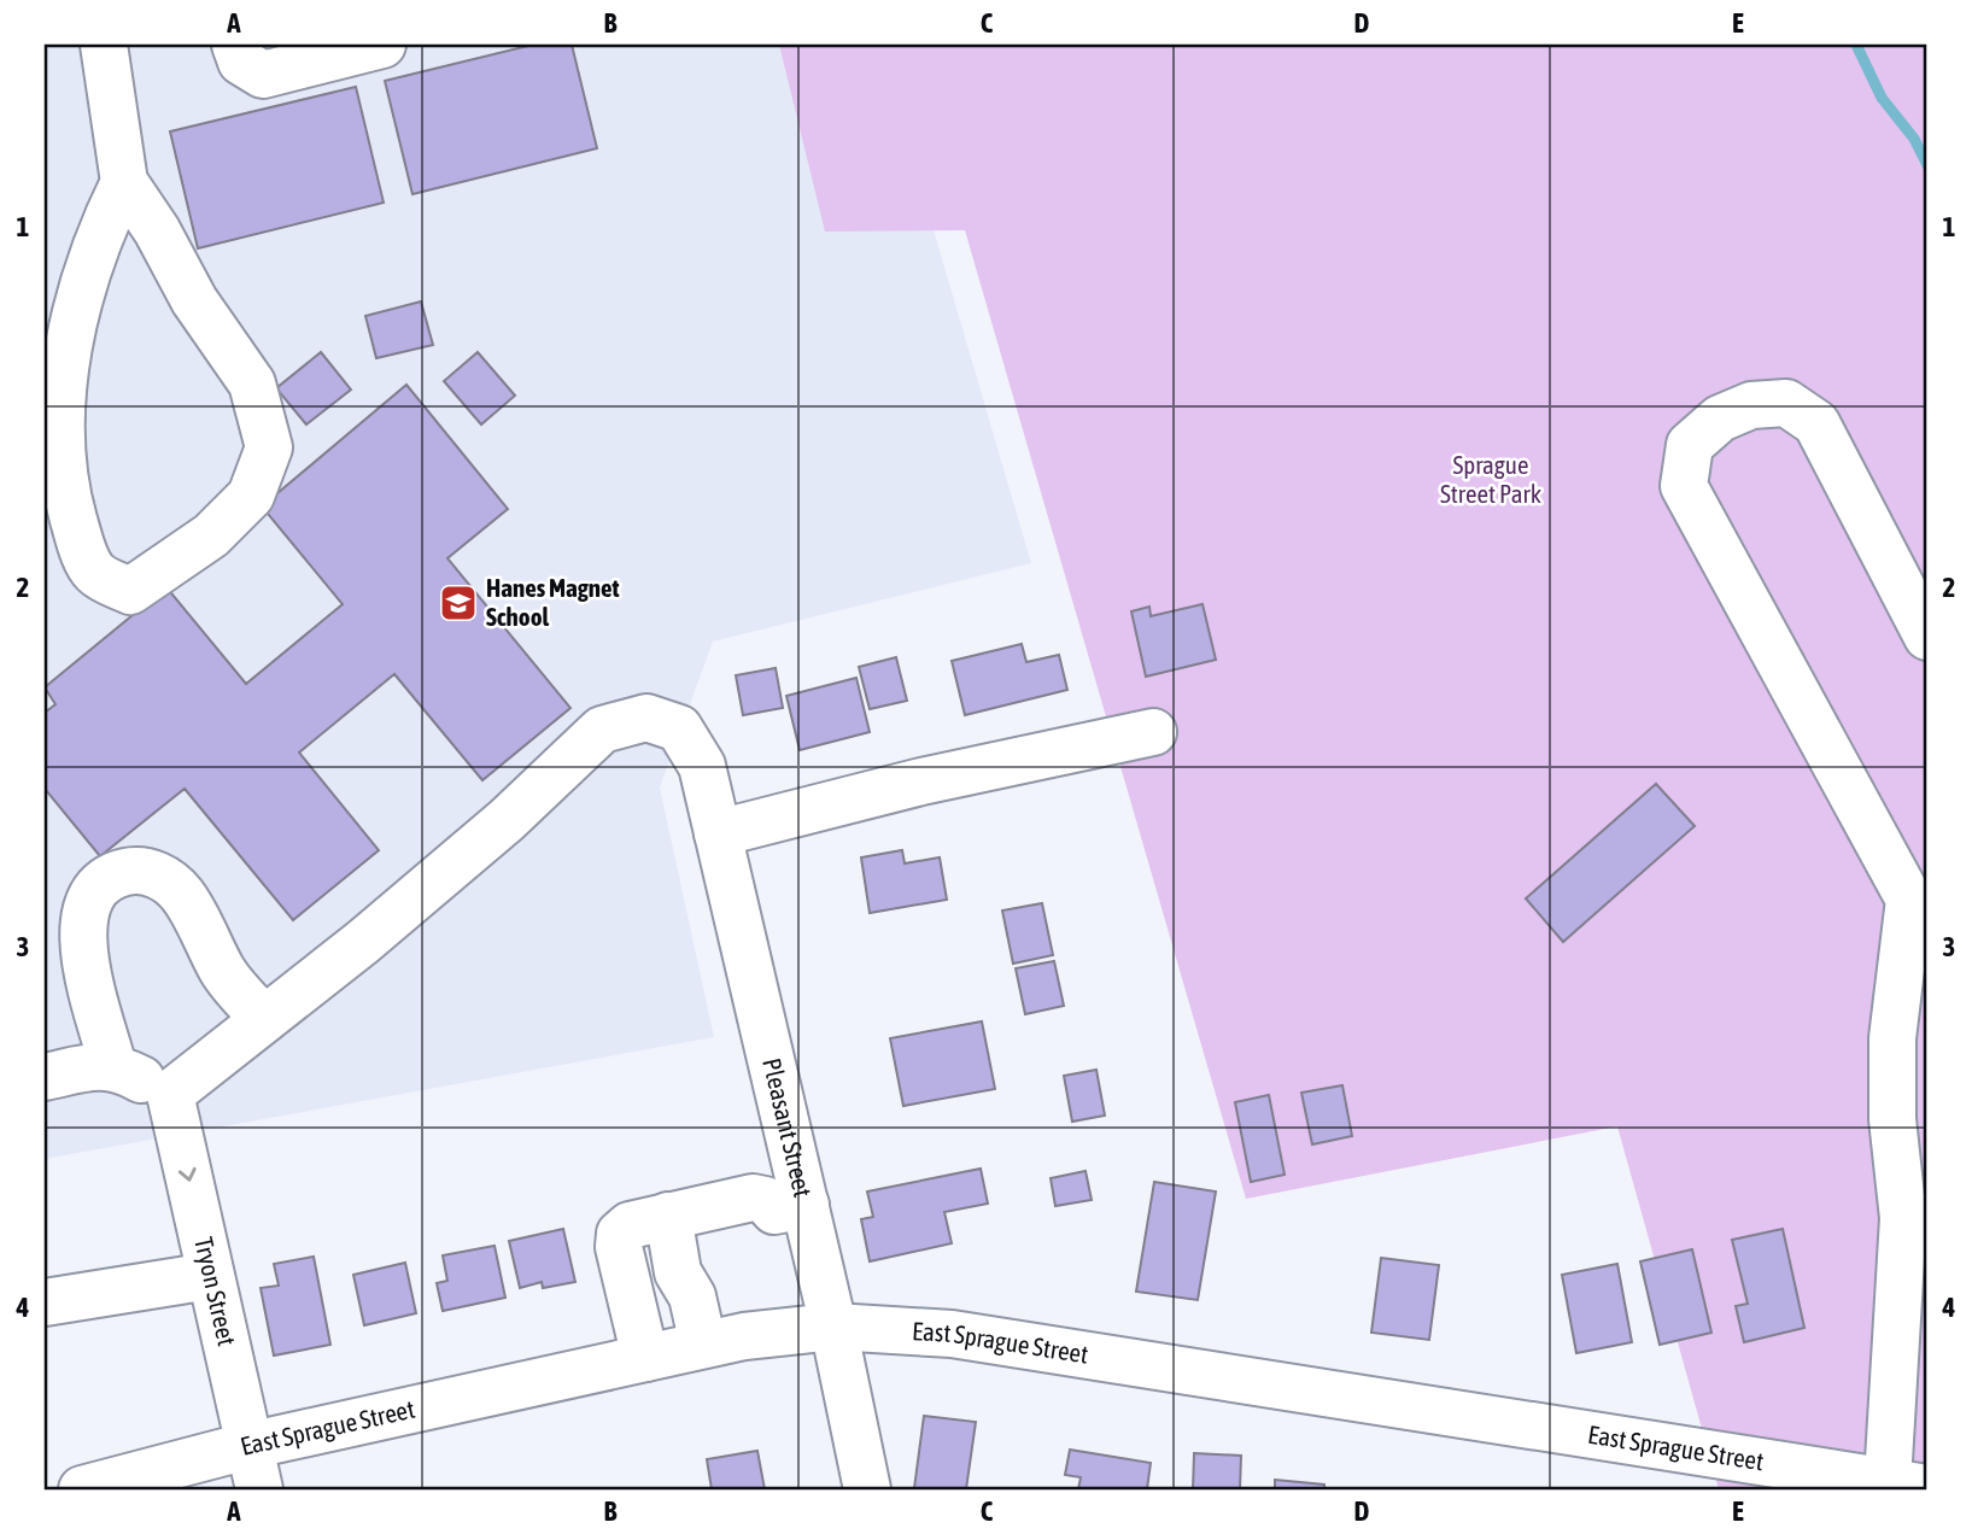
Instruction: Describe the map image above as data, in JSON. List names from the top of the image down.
{
  "streets": {
    "street": ["Pleasant Street", "Tryon Street", "East Sprague Street"]
  },
  "crossings": [
    ["Pleasant Street", "Tryon Street"],
    ["Pleasant Street", "East Sprague Street"],
    ["Tryon Street", "East Sprague Street"]
  ],
  "one_way": ["Tryon Street"],
  "parks": ["Sprague Street Park"],
  "places": {
    "school or university": ["Hanes Magnet School"]
  },
  "grid": {
    "columns": [
      "A",
      "B",
      "C",
      "D",
      "E"
    ],
    "rows": [
      "1",
      "2",
      "3",
      "4"
    ]
  }
}
